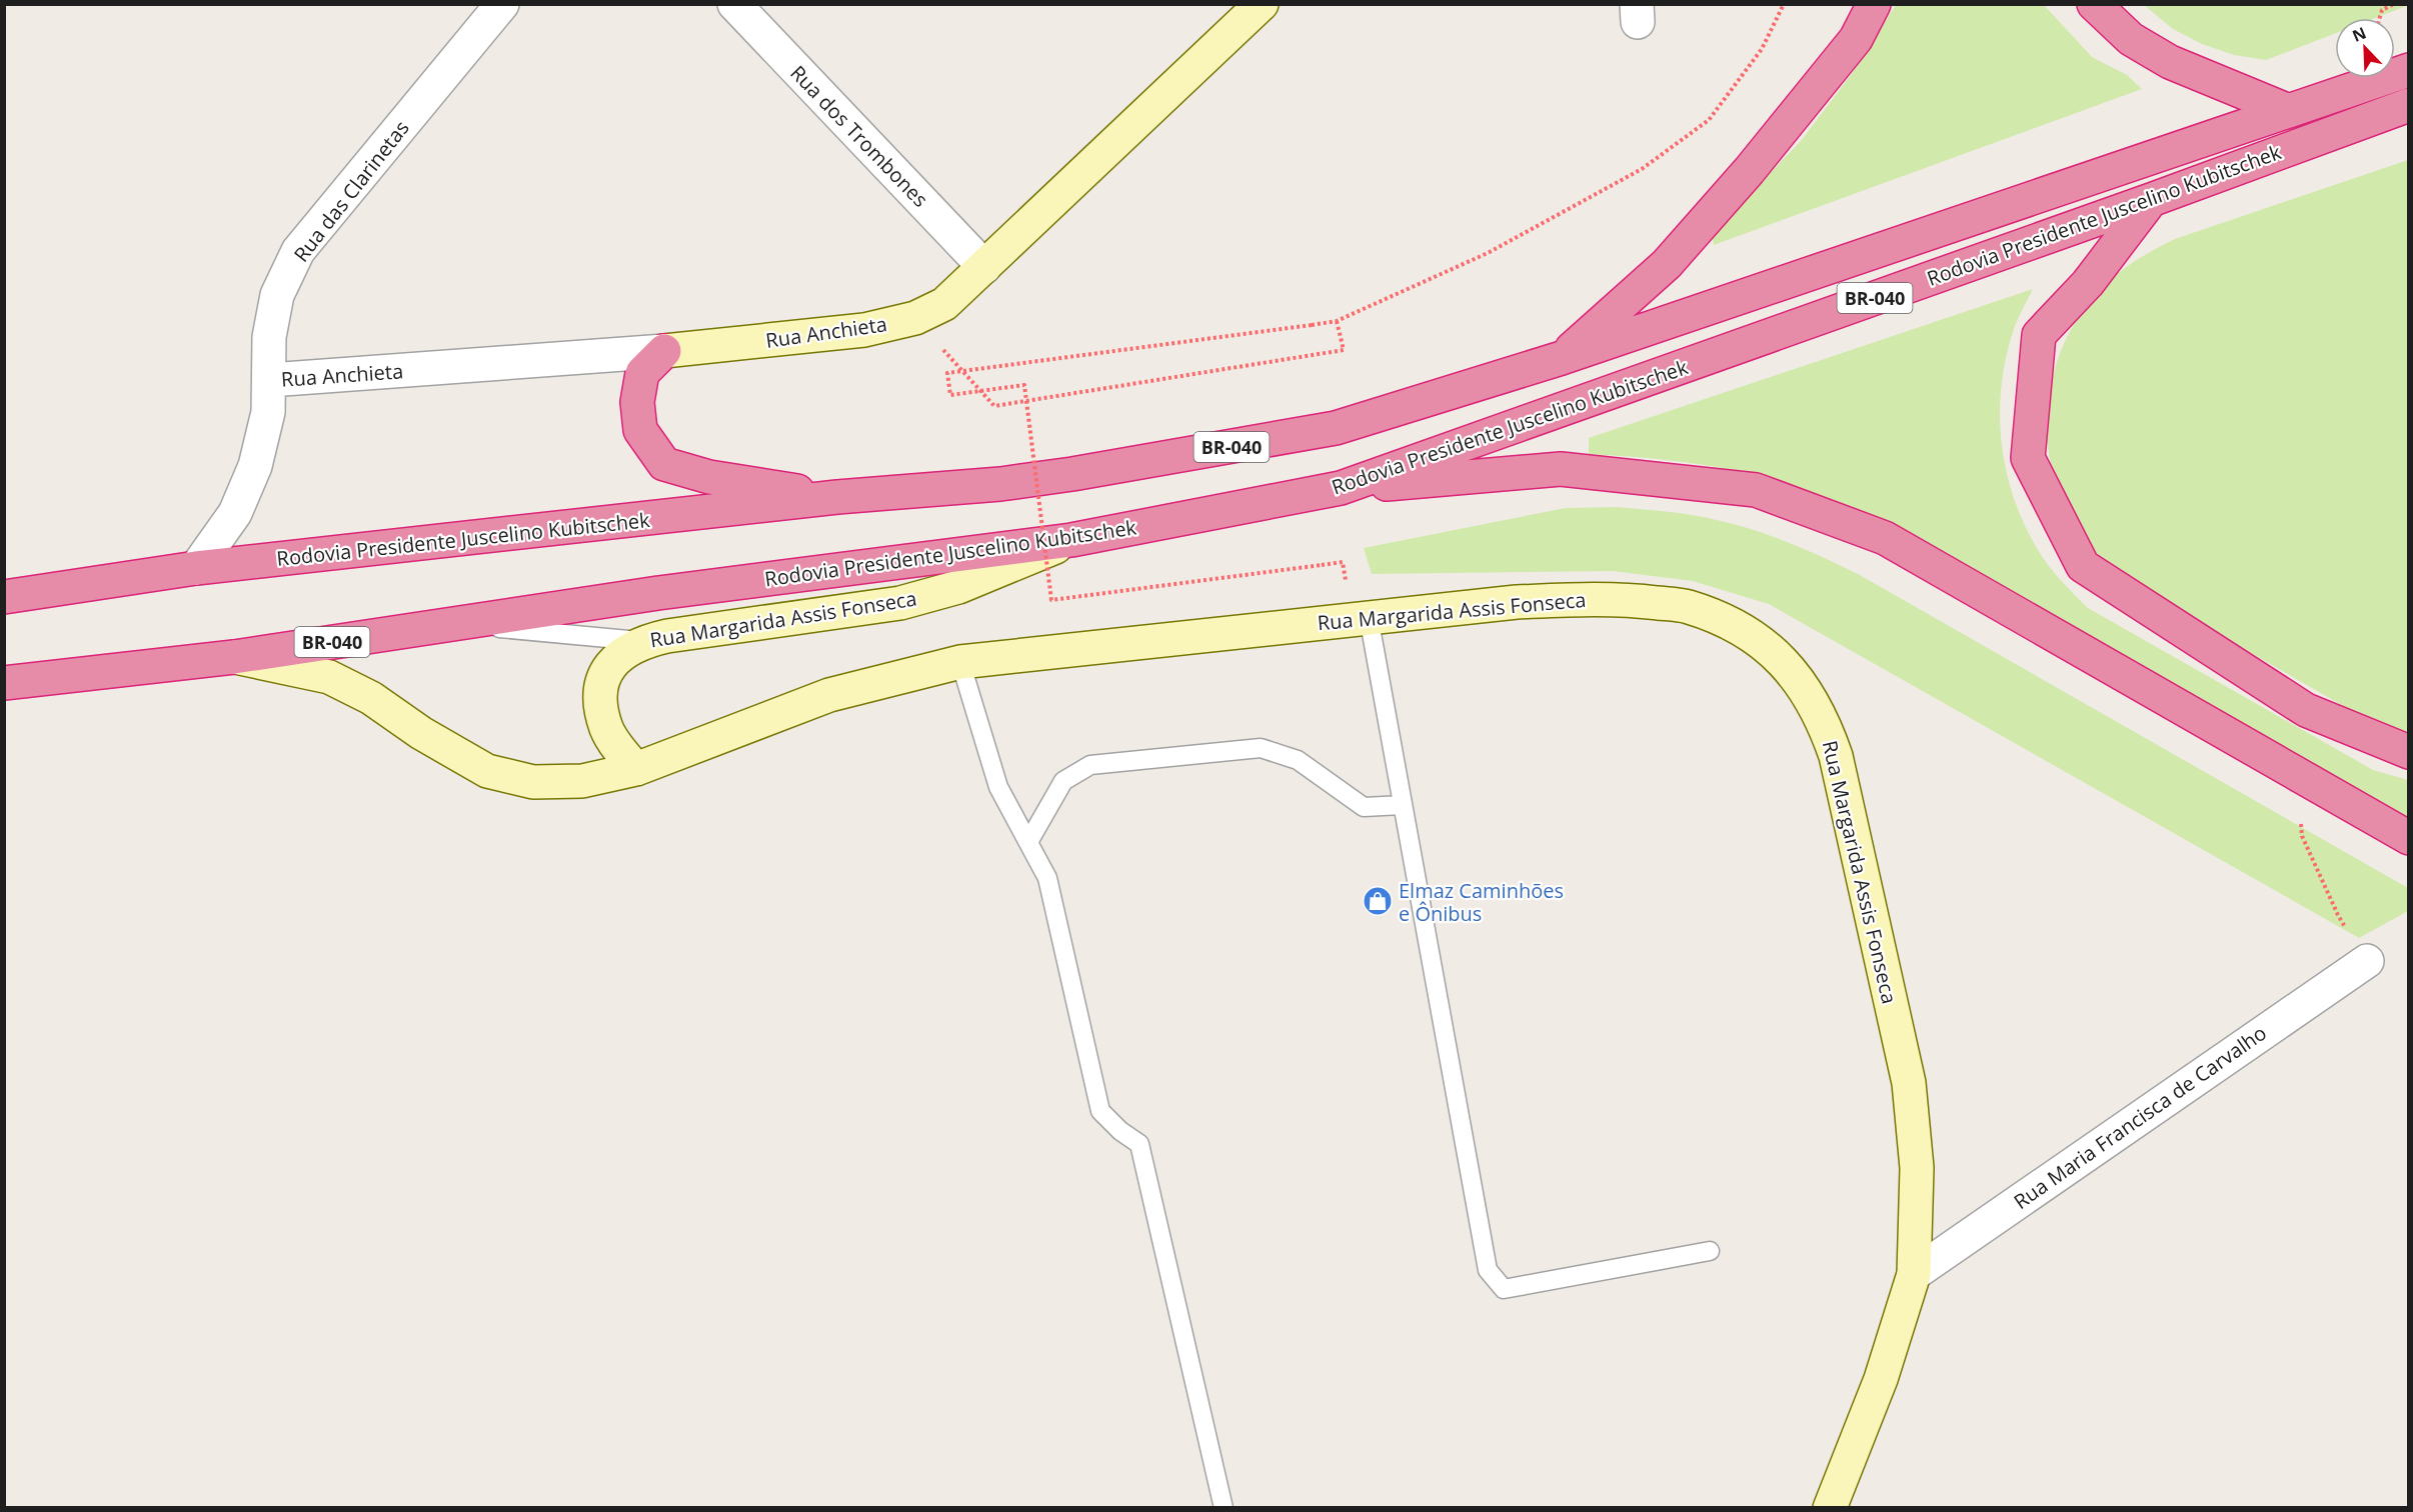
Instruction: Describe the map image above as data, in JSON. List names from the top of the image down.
{
  "streets": {
    "highway": ["Rodovia Presidente Juscelino Kubitschek", "BR-040"],
    "street": [
      "Rua dos Trombones",
      "Rua das Clarinetas",
      "Rua Anchieta",
      "Rua Margarida Assis Fonseca",
      "Rua Maria Francisca de Carvalho"
    ]
  },
  "crossings": [
    ["Rua dos Trombones", "Rua Anchieta"],
    ["Rua das Clarinetas", "Rodovia Presidente Juscelino Kubitschek"],
    ["Rua das Clarinetas", "Rua Anchieta"],
    ["Rodovia Presidente Juscelino Kubitschek", "Rua Margarida Assis Fonseca"],
    ["Rua Margarida Assis Fonseca", "Rua Maria Francisca de Carvalho"]
  ],
  "places": {
    "shop": ["Elmaz Caminhões e Ônibus"]
  },
  "north": "top left"
}
